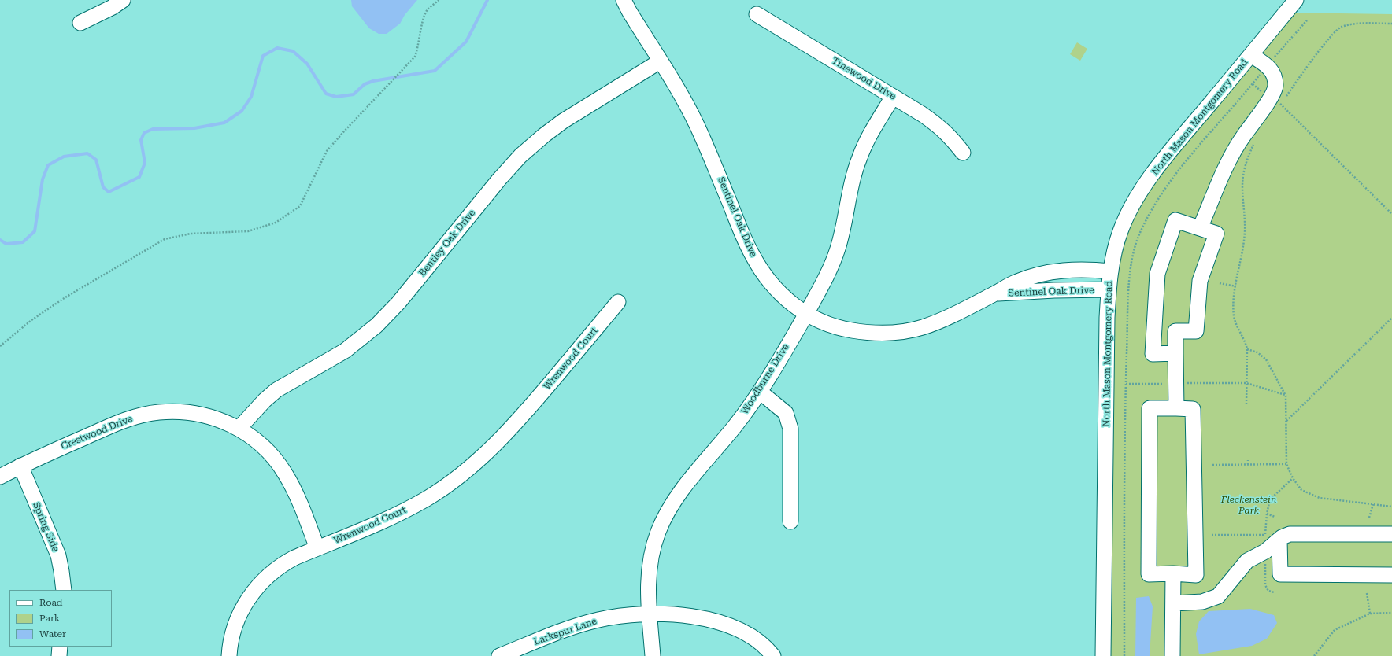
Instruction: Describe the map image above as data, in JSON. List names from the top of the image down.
{
  "streets": {
    "street": [
      "Tinewood Drive",
      "North Mason Montgomery Road",
      "Sentinel Oak Drive",
      "Bentley Oak Drive",
      "Wrenwood Court",
      "Woodburne Drive",
      "Crestwood Drive",
      "Spring Side",
      "Larkspur Lane"
    ]
  },
  "crossings": [
    ["Tinewood Drive", "Woodburne Drive"],
    ["North Mason Montgomery Road", "Sentinel Oak Drive"],
    ["Sentinel Oak Drive", "Bentley Oak Drive"],
    ["Sentinel Oak Drive", "Woodburne Drive"],
    ["Bentley Oak Drive", "Crestwood Drive"],
    ["Wrenwood Court", "Crestwood Drive"],
    ["Woodburne Drive", "Larkspur Lane"],
    ["Crestwood Drive", "Spring Side"]
  ],
  "parks": ["Fleckenstein Park"],
  "legend": ["Road", "Park", "Water"]
}
